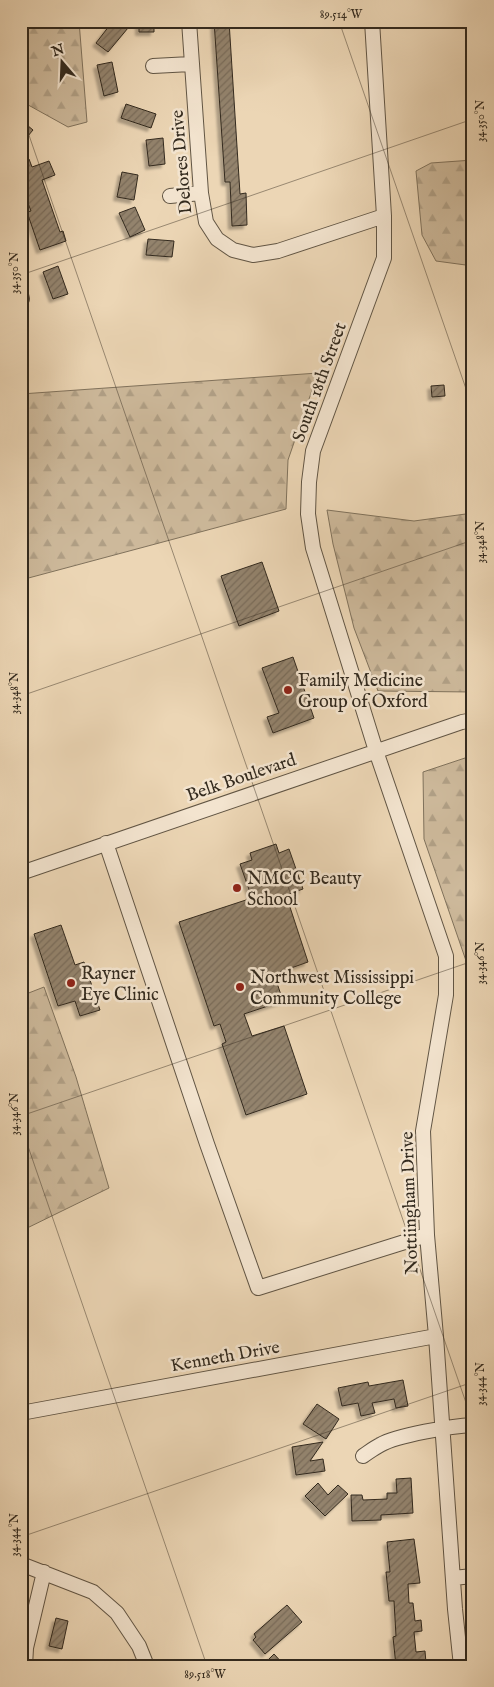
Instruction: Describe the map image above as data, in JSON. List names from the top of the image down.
{
  "streets": {
    "street": [
      "Delores Drive",
      "South 18th Street",
      "Belk Boulevard",
      "Nottiingham Drive",
      "Kenneth Drive"
    ]
  },
  "crossings": [
    ["Delores Drive", "South 18th Street"],
    ["South 18th Street", "Belk Boulevard"],
    ["South 18th Street", "Nottiingham Drive"],
    ["Belk Boulevard", "Nottiingham Drive"],
    ["Nottiingham Drive", "Kenneth Drive"]
  ],
  "places": [
    "Family Medicine Group of Oxford",
    "NMCC Beauty School",
    "Rayner Eye Clinic",
    "Northwest Mississippi Community College"
  ],
  "north": "top",
  "coordinates": [
    "89.514°W",
    "34.350°N",
    "34.348°N",
    "34.346°N",
    "34.344°N",
    "89.518°W"
  ]
}
